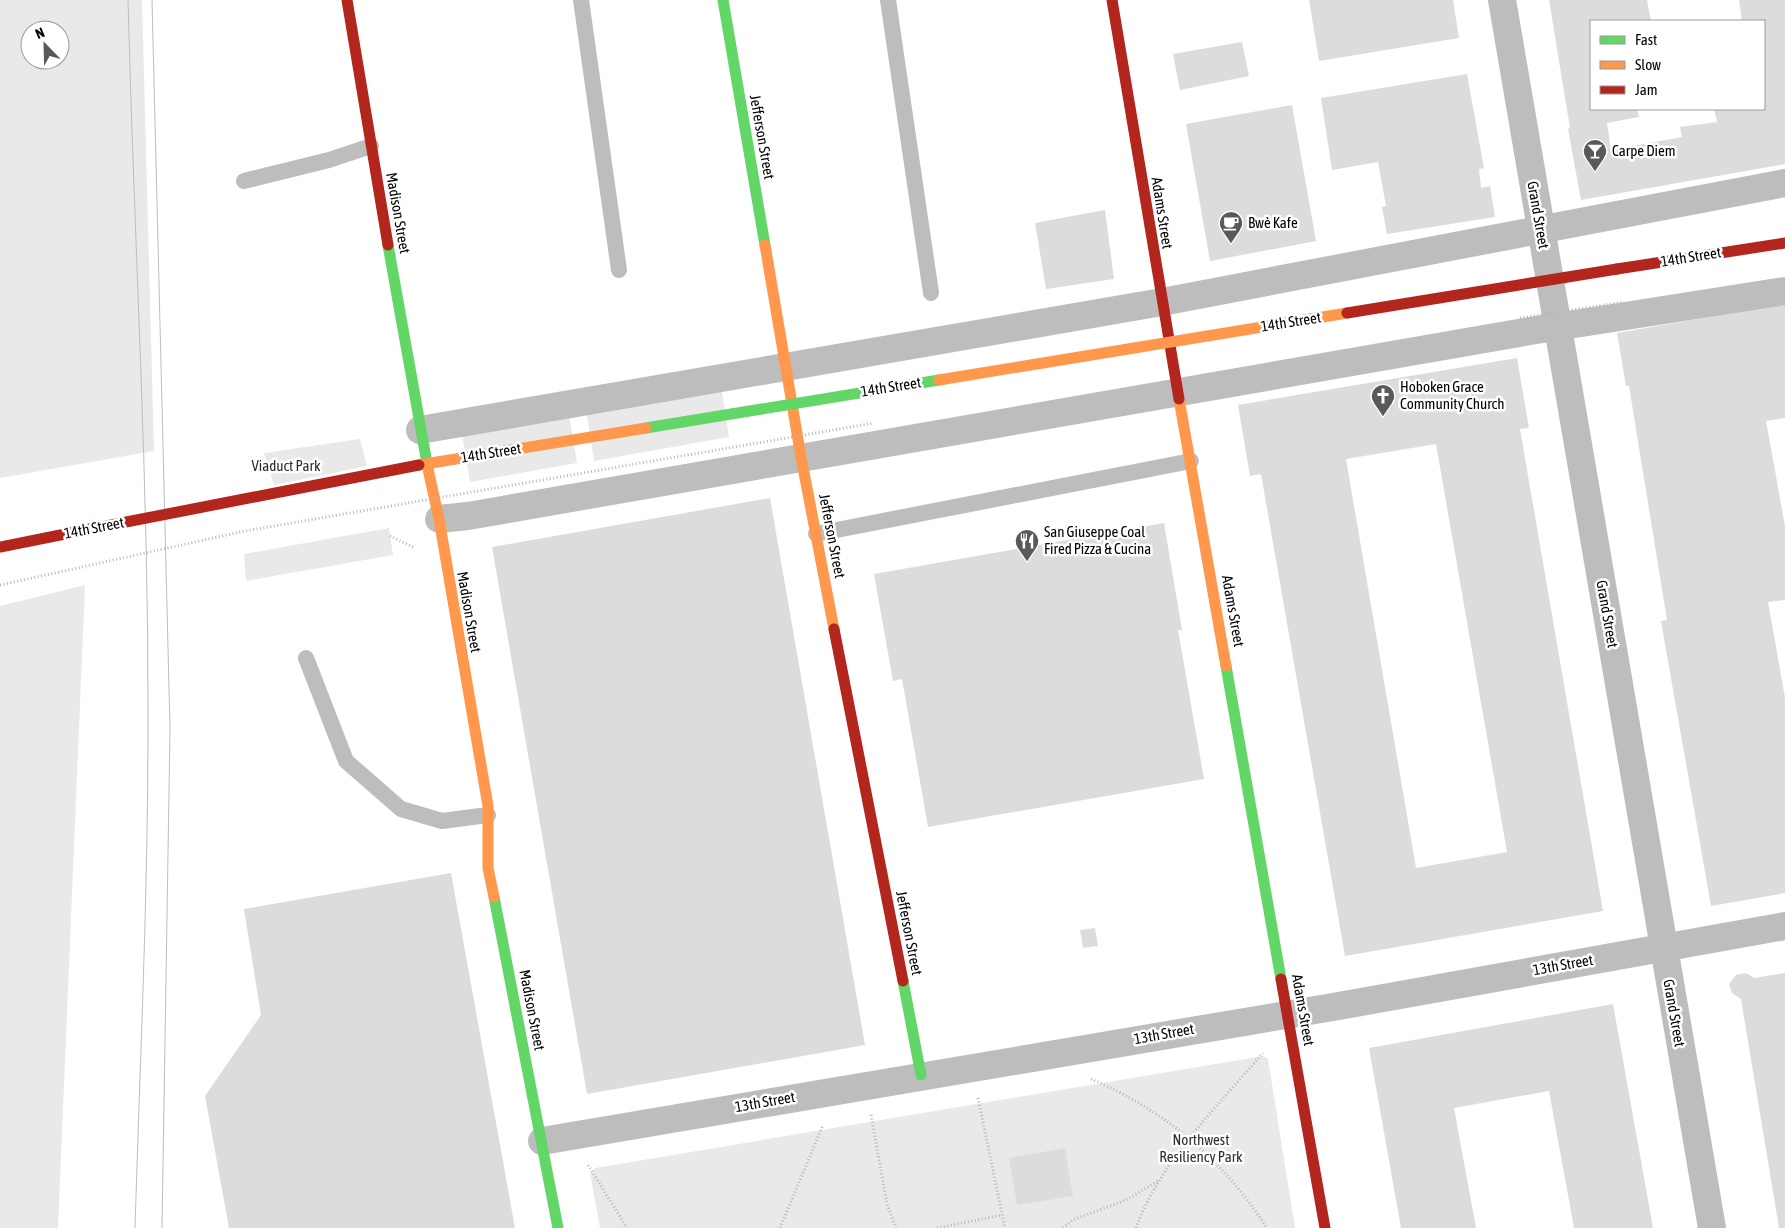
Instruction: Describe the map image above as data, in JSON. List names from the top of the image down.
{
  "streets": {
    "street": [
      "Jefferson Street",
      "Madison Street",
      "Adams Street",
      "Grand Street",
      "14th Street",
      "13th Street"
    ]
  },
  "crossings": [
    ["Jefferson Street", "13th Street"],
    ["Madison Street", "13th Street"],
    ["Adams Street", "13th Street"],
    ["Grand Street", "13th Street"]
  ],
  "parks": ["Viaduct Park", "Northwest Resiliency Park"],
  "places": {
    "bar": ["Carpe Diem"],
    "cafe": ["Bwè Kafe"],
    "church": ["Hoboken Grace Community Church"],
    "restaurant": ["San Giuseppe Coal Fired Pizza & Cucina"]
  },
  "legend": ["Fast", "Slow", "Jam"],
  "north": "top left"
}
